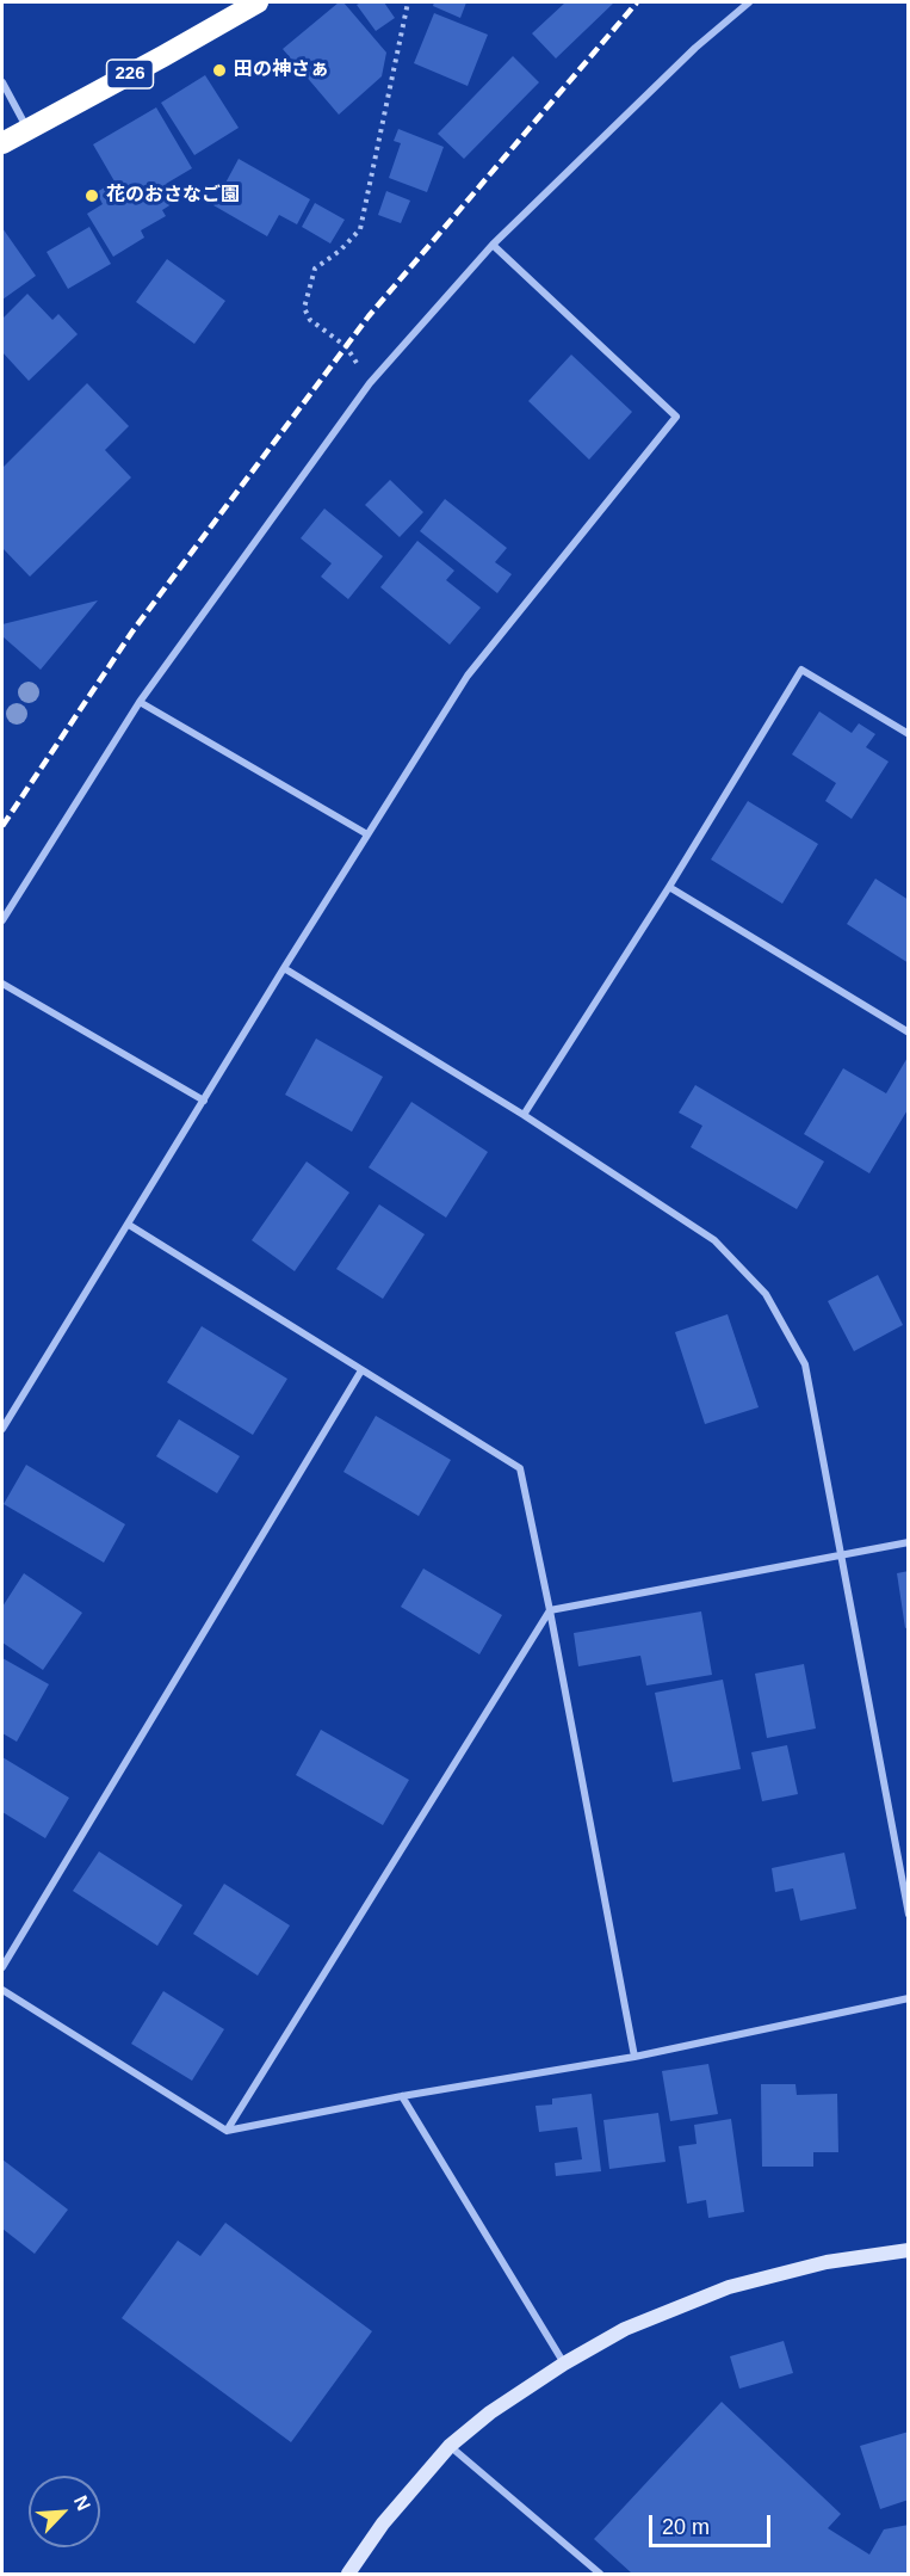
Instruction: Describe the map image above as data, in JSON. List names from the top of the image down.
{
  "streets": {
    "highway": ["226"]
  },
  "places": ["田の神さぁ", "花のおさなご園"],
  "scale_bar": "20 m",
  "north": "top right"
}
